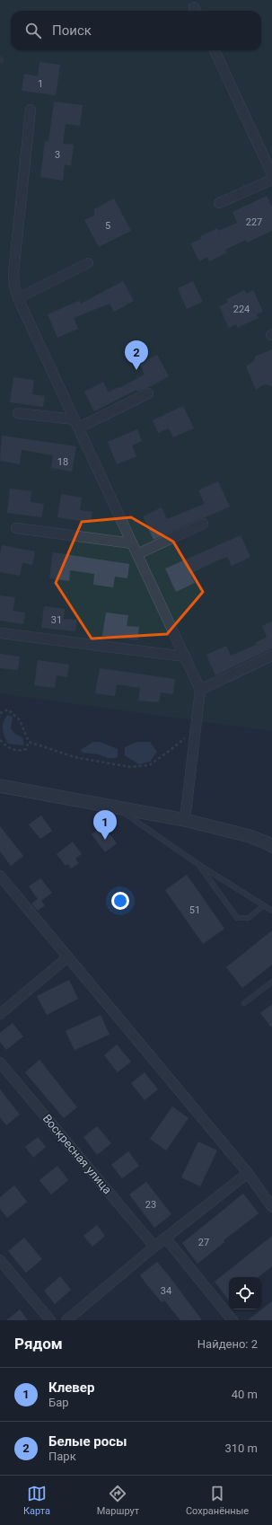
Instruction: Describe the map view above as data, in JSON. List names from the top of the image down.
{
  "streets": {
    "street": ["Воскресная улица"]
  },
  "house_numbers": [
    "1",
    "3",
    "227",
    "5",
    "224",
    "18",
    "31",
    "51",
    "23",
    "27",
    "34"
  ],
  "page": {
    "search": "Поиск",
    "pins": ["2", "1"],
    "heading": ["Рядом", "Найдено: 2"],
    "list": [
      {
        "mark": "1",
        "name": "Клевер",
        "note": "Бар",
        "value": "40 m"
      },
      {
        "mark": "2",
        "name": "Белые росы",
        "note": "Парк",
        "value": "310 m"
      }
    ],
    "nav": ["Карта", "Маршрут", "Сохранённые"]
  }
}
